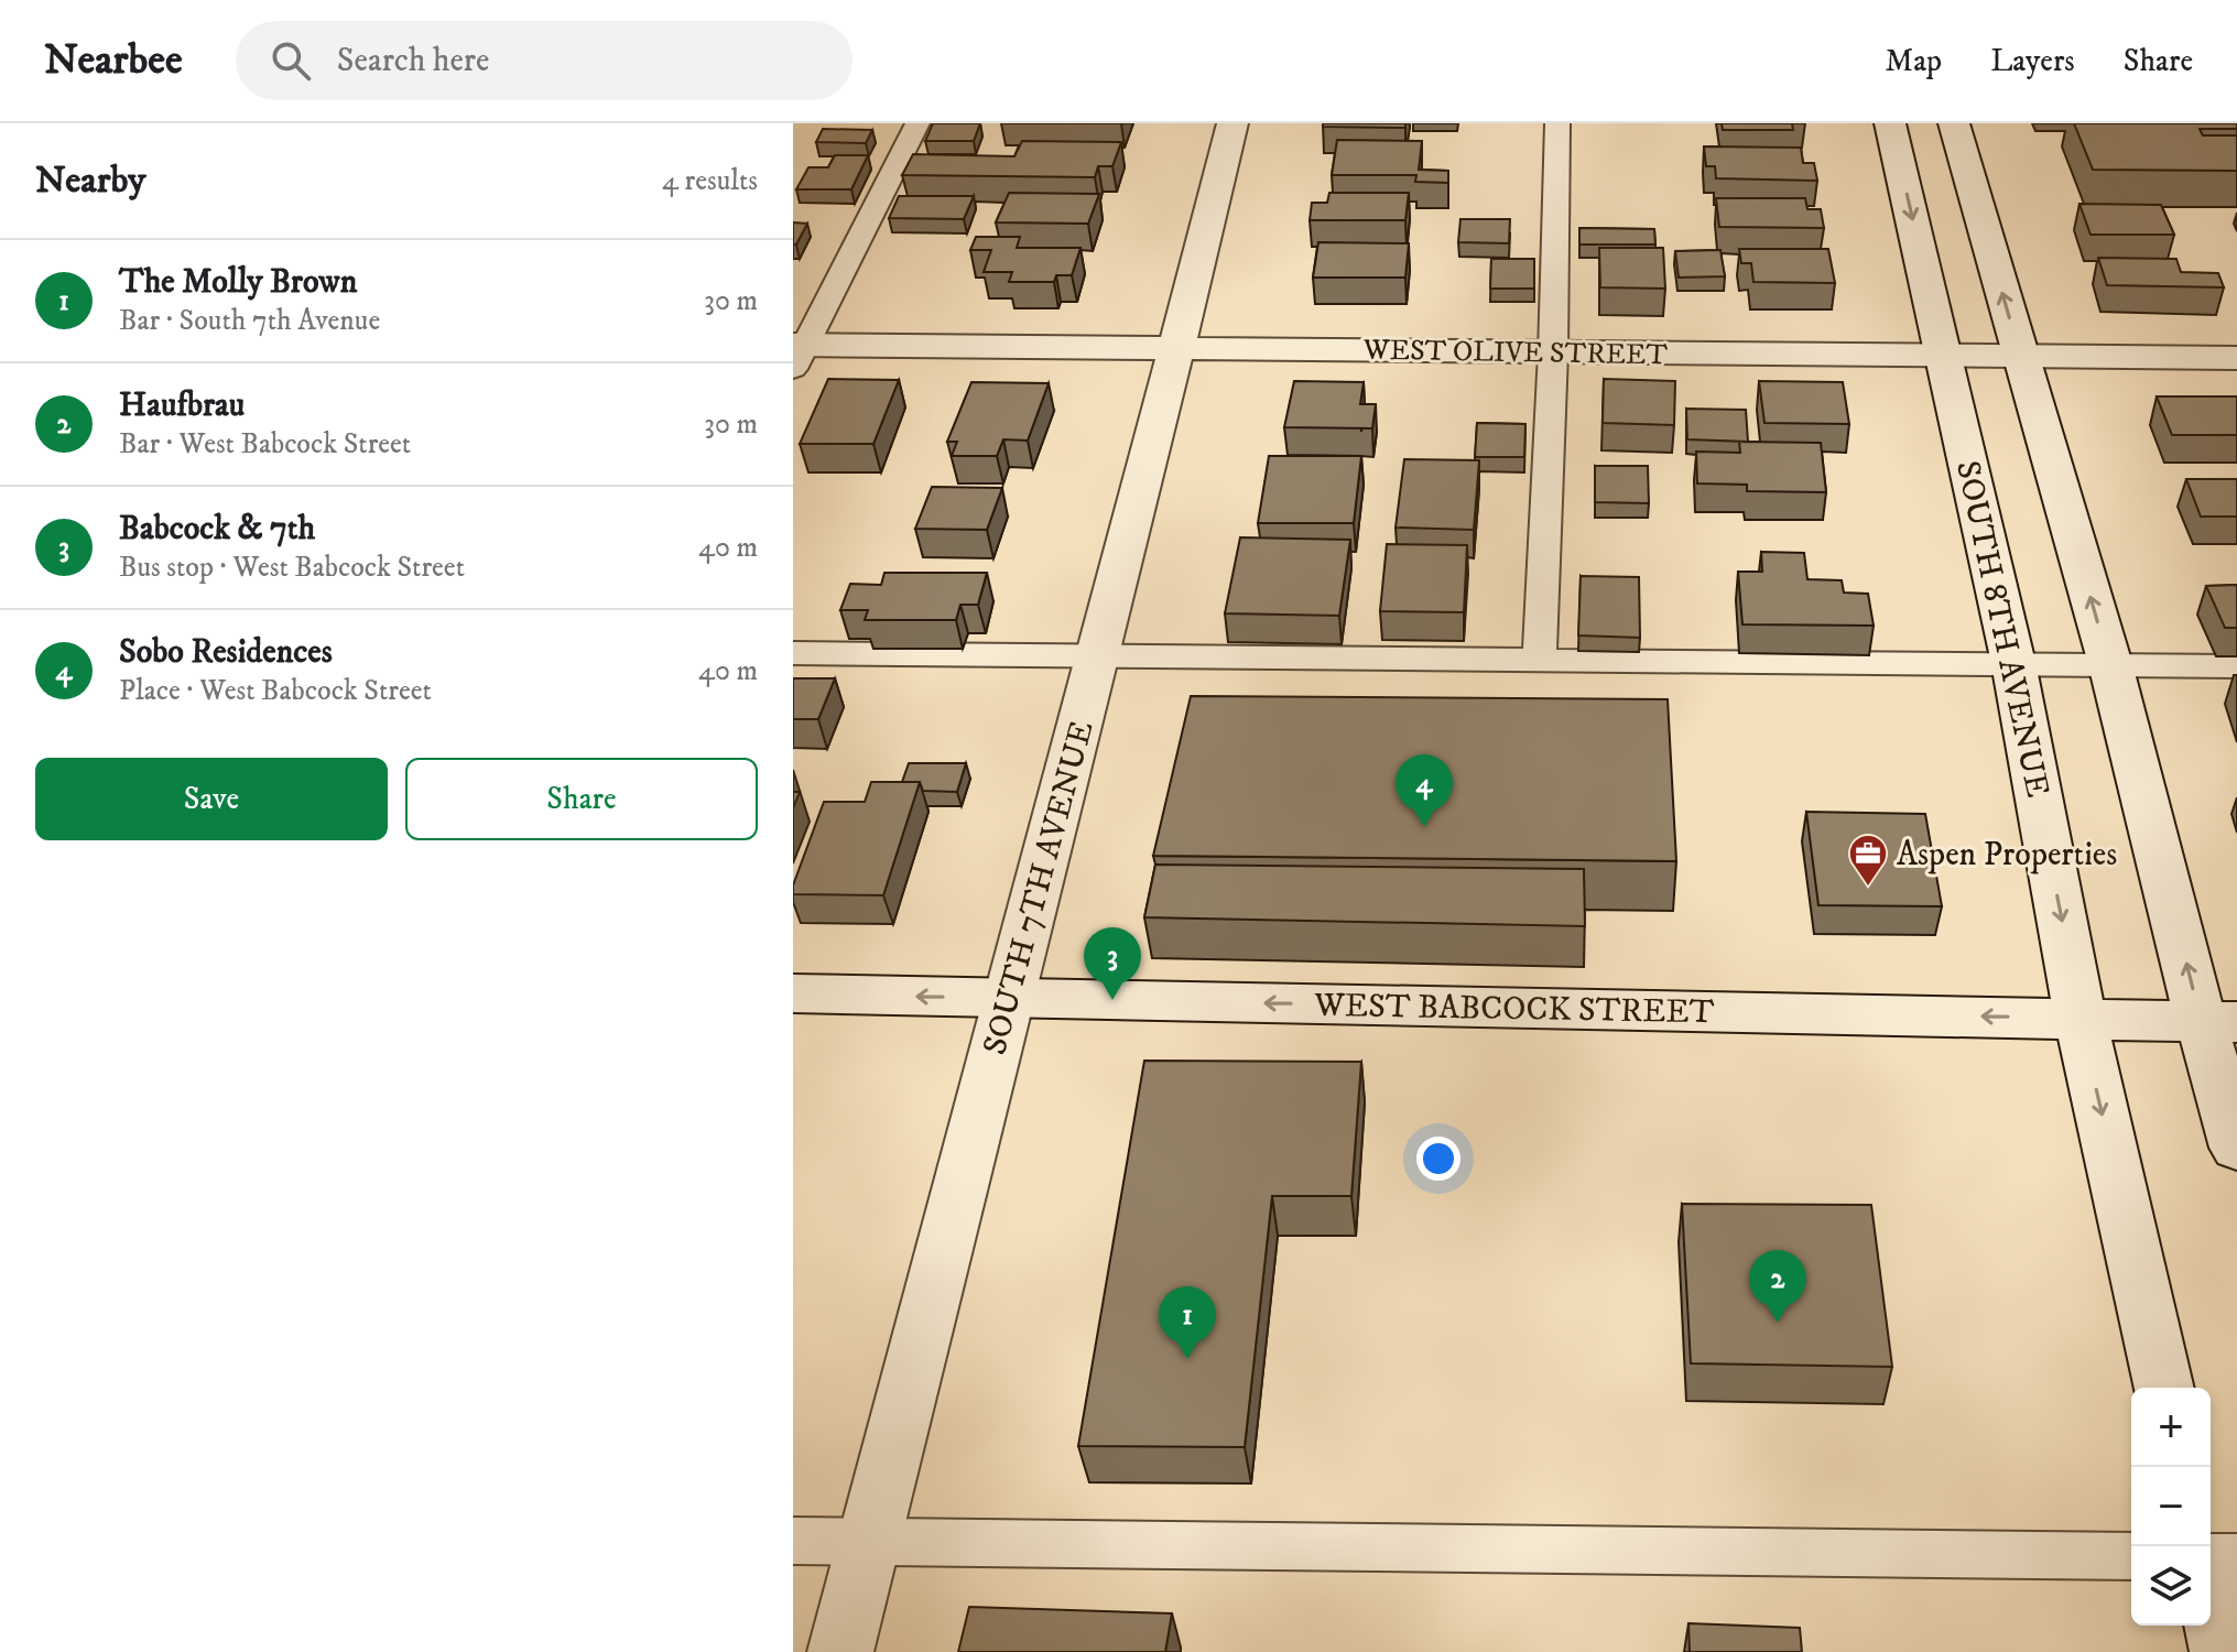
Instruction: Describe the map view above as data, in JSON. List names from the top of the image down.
{
  "streets": {
    "street": [
      "WEST OLIVE STREET",
      "SOUTH 8TH AVENUE",
      "SOUTH 7TH AVENUE",
      "WEST BABCOCK STREET"
    ]
  },
  "crossings": [
    ["WEST OLIVE STREET", "SOUTH 8TH AVENUE"],
    ["WEST OLIVE STREET", "SOUTH 7TH AVENUE"],
    ["SOUTH 8TH AVENUE", "WEST BABCOCK STREET"],
    ["SOUTH 7TH AVENUE", "WEST BABCOCK STREET"]
  ],
  "one_way": ["WEST BABCOCK STREET"],
  "places": {
    "office": ["Aspen Properties"]
  },
  "page": {
    "header": "Nearbee",
    "search": "Search here",
    "nav": ["Map", "Layers", "Share"],
    "heading": ["Nearby", "4 results"],
    "list": [
      {
        "mark": "1",
        "name": "The Molly Brown",
        "note": "Bar · South 7th Avenue",
        "value": "30 m"
      },
      {
        "mark": "2",
        "name": "Haufbrau",
        "note": "Bar · West Babcock Street",
        "value": "30 m"
      },
      {
        "mark": "3",
        "name": "Babcock & 7th",
        "note": "Bus stop · West Babcock Street",
        "value": "40 m"
      },
      {
        "mark": "4",
        "name": "Sobo Residences",
        "note": "Place · West Babcock Street",
        "value": "40 m"
      }
    ],
    "buttons": ["Save", "Share"],
    "pins": [
      "4",
      "3",
      "2",
      "1"
    ],
    "map_buttons": ["+", "−"]
  }
}
